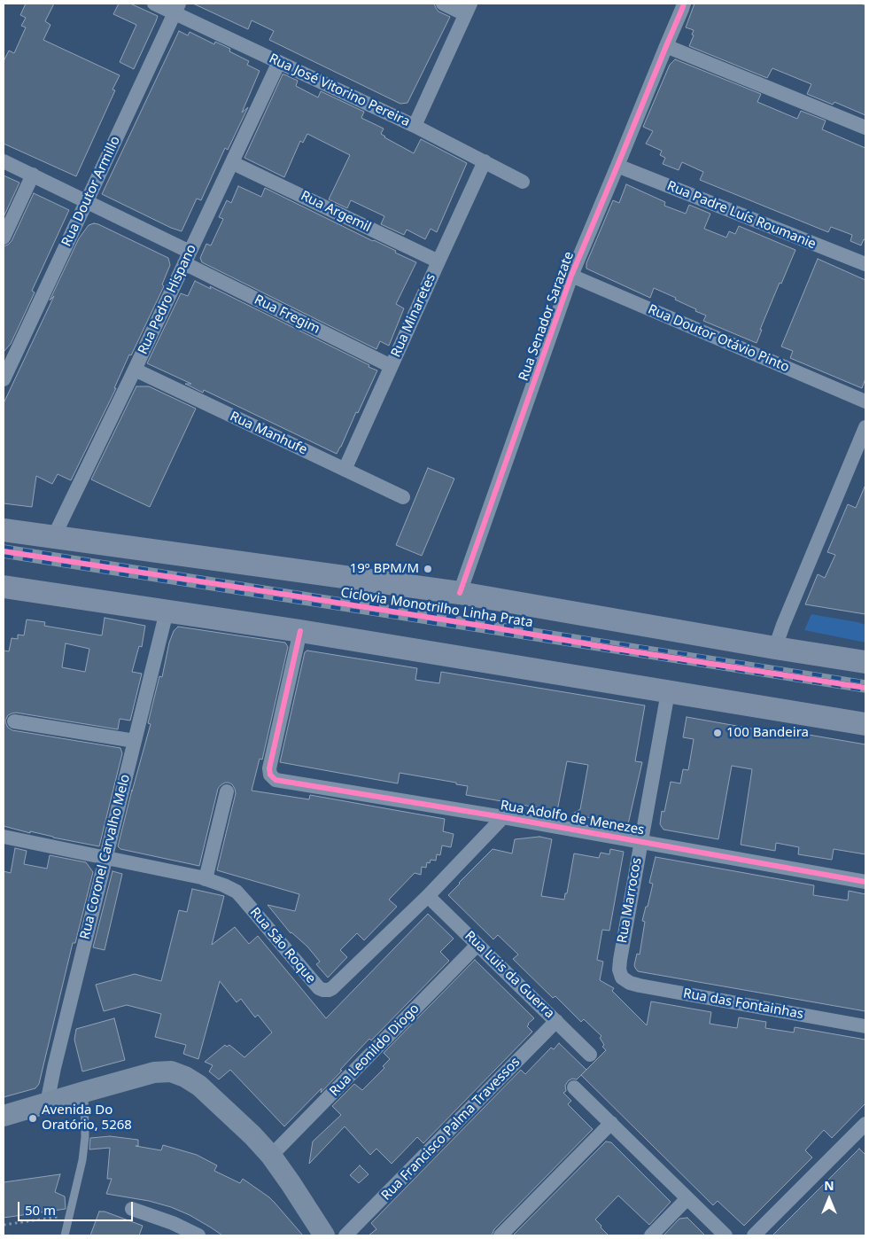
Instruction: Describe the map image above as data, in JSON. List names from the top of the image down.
{
  "streets": {
    "street": [
      "Rua José Vitorino Pereira",
      "Rua Doutor Armillo",
      "Rua Argemil",
      "Rua Padre Luís Roumanie",
      "Rua Pedro Hispano",
      "Rua Fregim",
      "Rua Minaretes",
      "Rua Senador Sarazate",
      "Rua Doutor Otávio Pinto",
      "Rua Manhufe",
      "Rua Adolfo de Menezes",
      "Rua Coronel Carvalho Melo",
      "Rua Marrocos",
      "Rua São Roque",
      "Rua Luis da Guerra",
      "Rua das Fontainhas",
      "Rua Leonildo Diogo",
      "Rua Francisco Palma Travessos"
    ],
    "cycle path": ["Ciclovia Monotrilho Linha Prata"]
  },
  "crossings": [
    ["Rua José Vitorino Pereira", "Rua Doutor Armillo"],
    ["Rua José Vitorino Pereira", "Rua Pedro Hispano"],
    ["Rua José Vitorino Pereira", "Rua Minaretes"],
    ["Rua Doutor Armillo", "Rua Fregim"],
    ["Rua Argemil", "Rua Pedro Hispano"],
    ["Rua Argemil", "Rua Minaretes"],
    ["Rua Padre Luís Roumanie", "Rua Senador Sarazate"],
    ["Rua Pedro Hispano", "Rua Fregim"],
    ["Rua Pedro Hispano", "Rua Manhufe"],
    ["Rua Fregim", "Rua Minaretes"],
    ["Rua Minaretes", "Rua Manhufe"],
    ["Rua Senador Sarazate", "Rua Doutor Otávio Pinto"],
    ["Rua Adolfo de Menezes", "Rua Marrocos"],
    ["Rua Adolfo de Menezes", "Rua São Roque"],
    ["Rua Coronel Carvalho Melo", "Rua São Roque"],
    ["Rua Marrocos", "Rua das Fontainhas"],
    ["Rua São Roque", "Rua Luis da Guerra"],
    ["Rua Luis da Guerra", "Rua Leonildo Diogo"],
    ["Rua Luis da Guerra", "Rua Francisco Palma Travessos"]
  ],
  "places": ["19º BPM/M", "100 Bandeira", "Avenida Do Oratório, 5268"],
  "scale_bar": "50 m",
  "north": "top"
}
